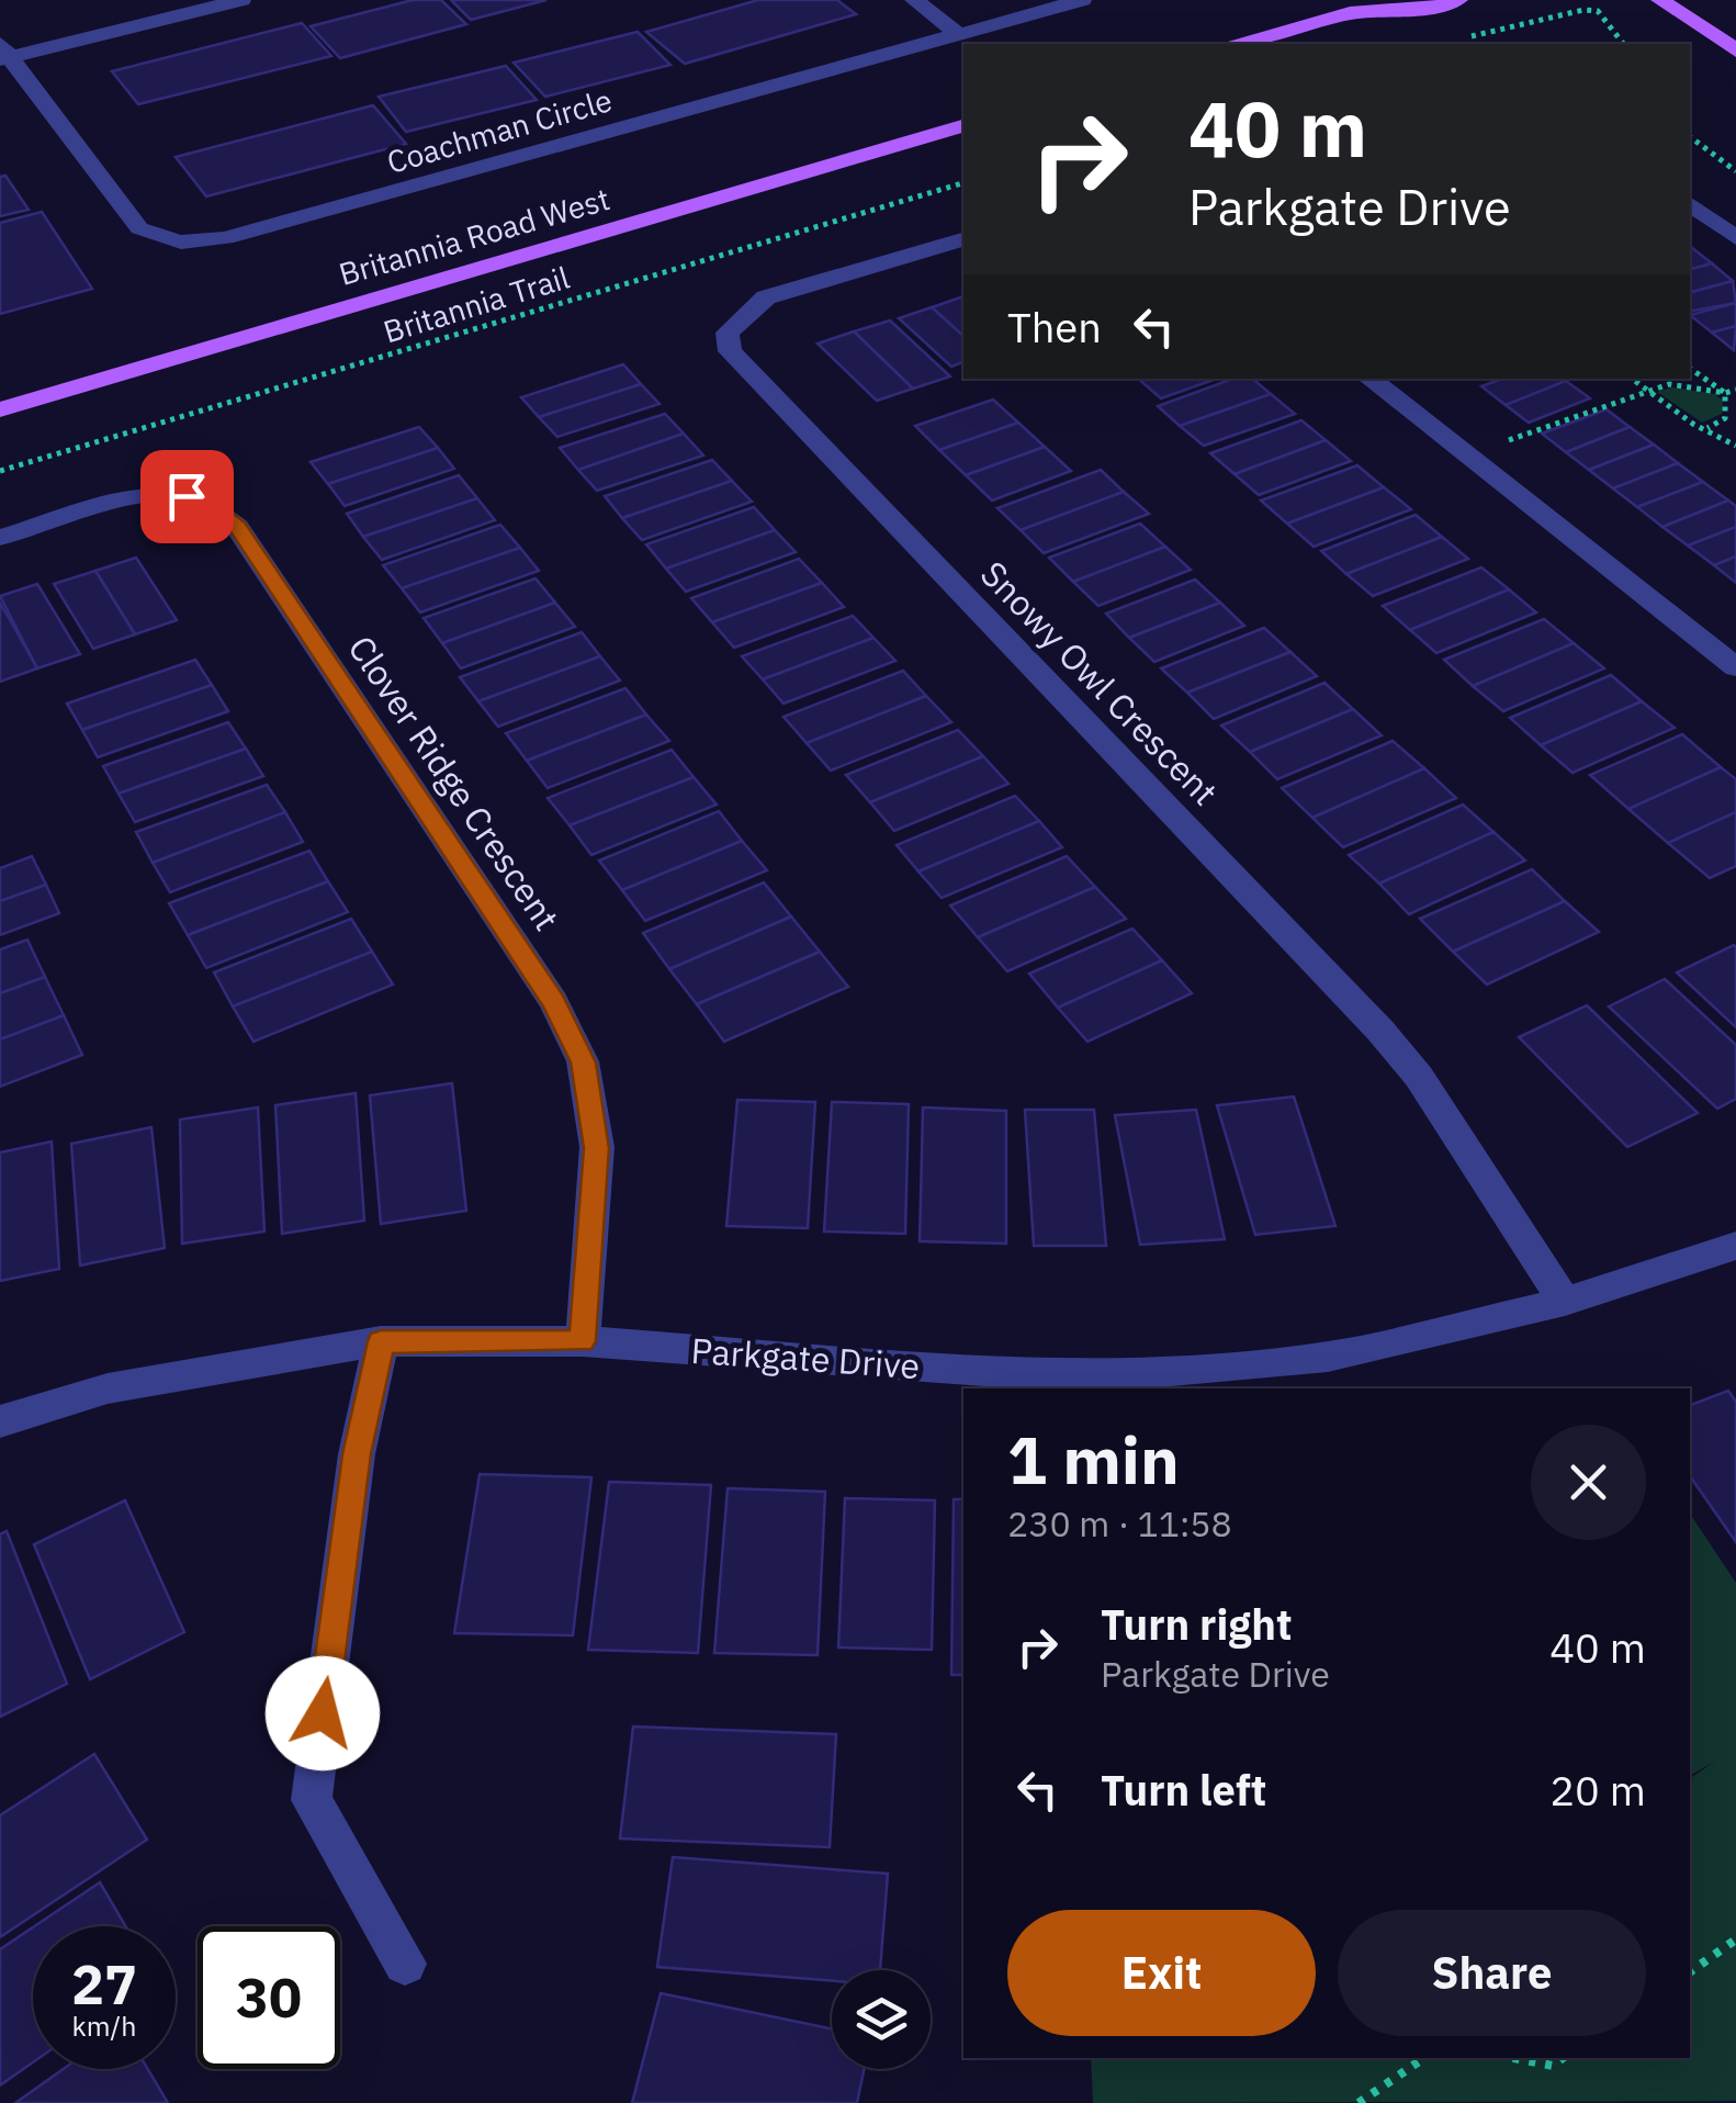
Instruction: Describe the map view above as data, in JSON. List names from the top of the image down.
{
  "streets": {
    "main road": ["Britannia Road West"],
    "street": [
      "Coachman Circle",
      "Snowy Owl Crescent",
      "Clover Ridge Crescent",
      "Parkgate Drive"
    ],
    "path": ["Britannia Trail"]
  },
  "crossings": [
    ["Snowy Owl Crescent", "Parkgate Drive"],
    ["Clover Ridge Crescent", "Parkgate Drive"]
  ],
  "page": {
    "turn": ["40 m", "Parkgate Drive"],
    "then": "Then",
    "heading": ["1 min", "230 m · 11:58"],
    "list": [
      {
        "name": "Turn right",
        "note": "Parkgate Drive",
        "value": "40 m"
      },
      {
        "name": "Turn left",
        "value": "20 m"
      }
    ],
    "buttons": ["Exit", "Share"],
    "speed": "27 km/h",
    "limit": "30"
  }
}
